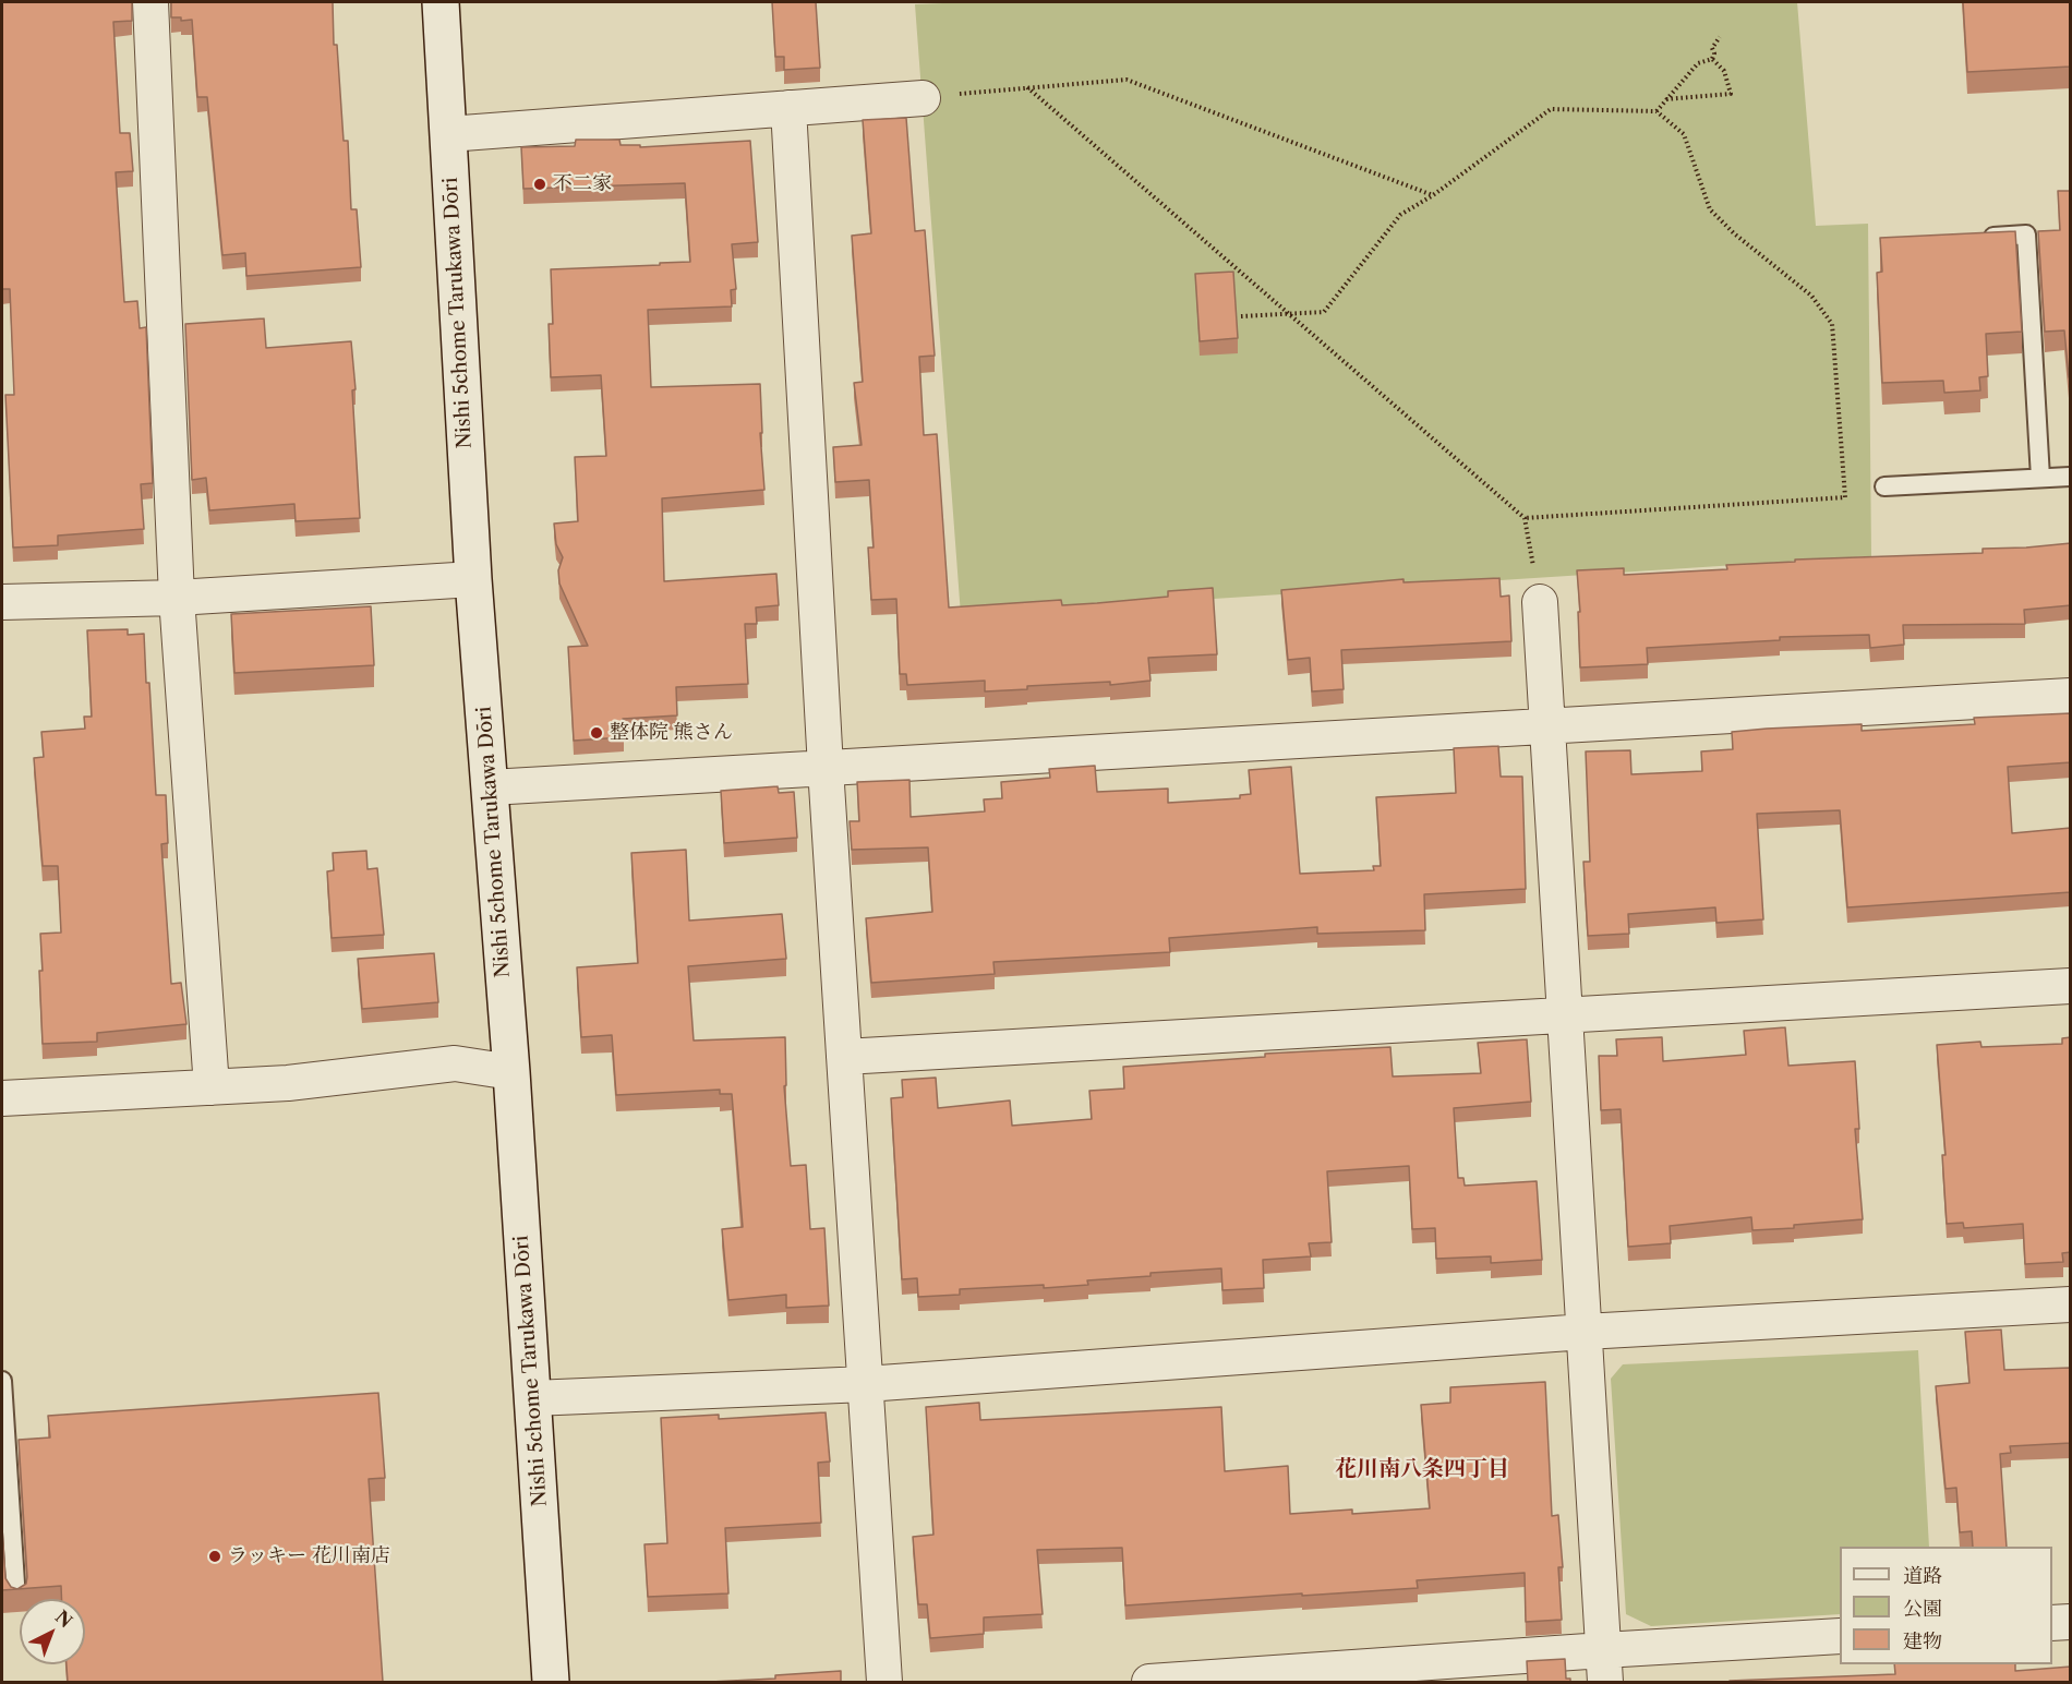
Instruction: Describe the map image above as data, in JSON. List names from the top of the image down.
{
  "streets": {
    "main road": ["Nishi 5chome Tarukawa Dōri"]
  },
  "districts": ["花川南八条四丁目"],
  "places": ["不二家", "整体院 熊さん", "ラッキー 花川南店"],
  "legend": ["道路", "公園", "建物"],
  "north": "top right"
}
